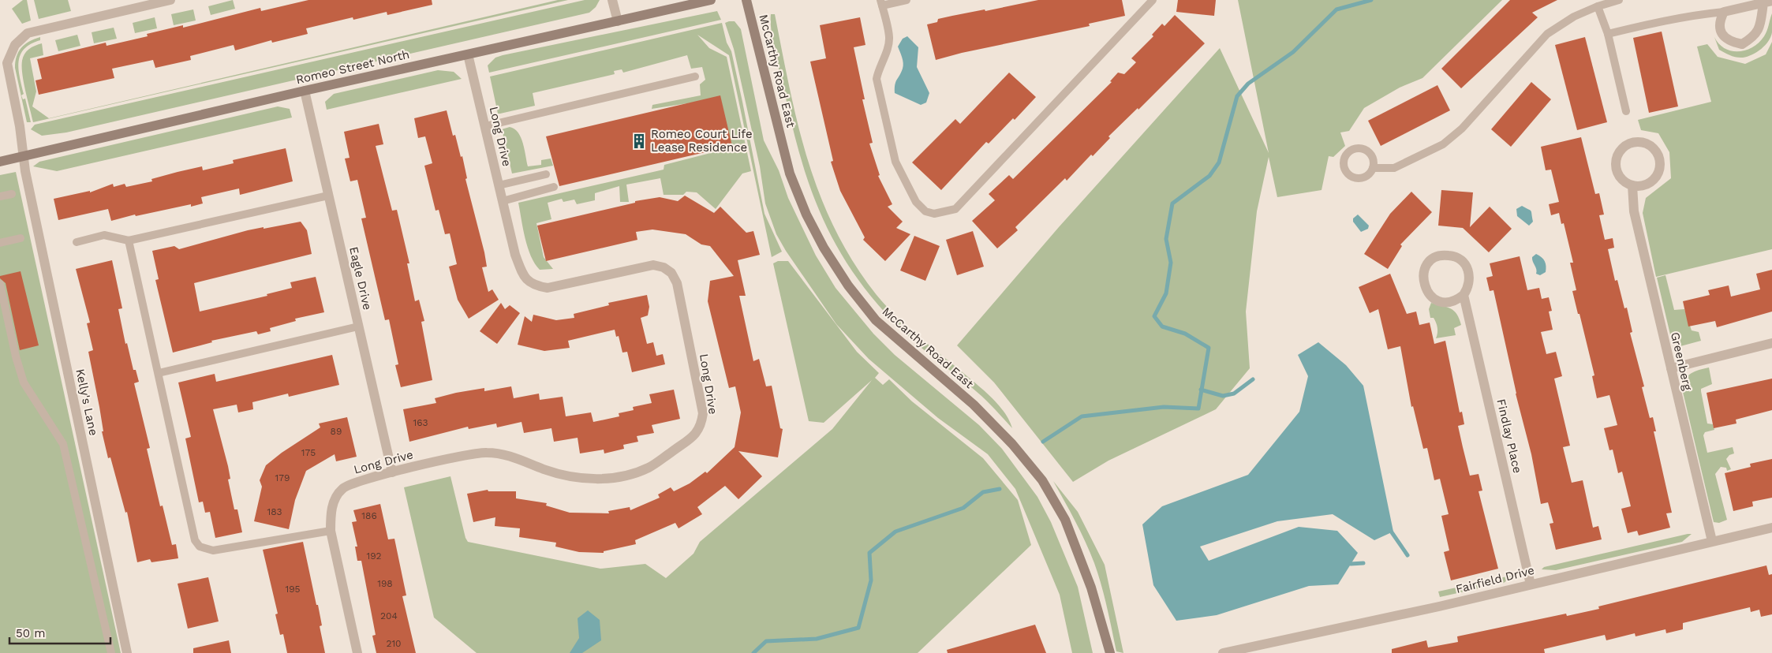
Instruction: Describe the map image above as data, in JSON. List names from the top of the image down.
{
  "streets": {
    "street": [
      "Romeo Street North",
      "McCarthy Road East",
      "Long Drive",
      "Eagle Drive",
      "Greenberg",
      "Kelly's Lane",
      "Findlay Place",
      "Fairfield Drive"
    ]
  },
  "crossings": [
    ["Romeo Street North", "Long Drive"],
    ["Romeo Street North", "Eagle Drive"],
    ["Romeo Street North", "Kelly's Lane"],
    ["Long Drive", "Eagle Drive"],
    ["Greenberg", "Fairfield Drive"],
    ["Findlay Place", "Fairfield Drive"]
  ],
  "places": {
    "building": ["Romeo Court Life Lease Residence"]
  },
  "house_numbers": [
    "163",
    "89",
    "175",
    "179",
    "183",
    "186",
    "192",
    "198",
    "195",
    "204",
    "210"
  ],
  "scale_bar": "50 m"
}
